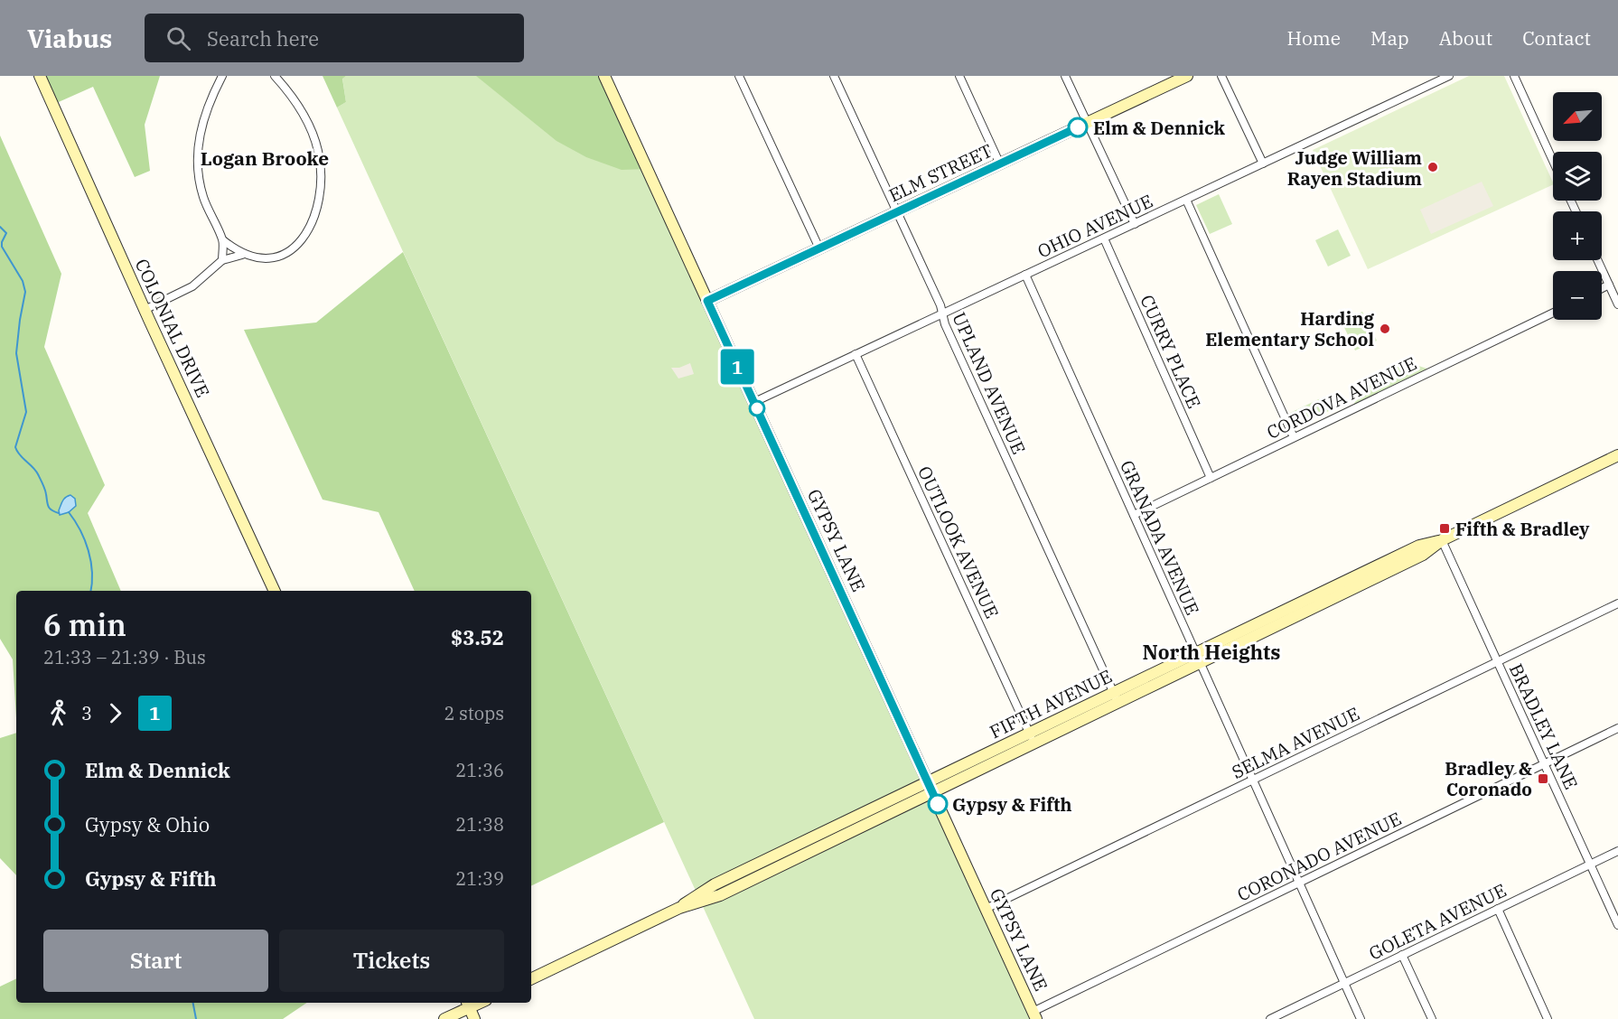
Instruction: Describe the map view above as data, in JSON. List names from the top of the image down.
{
  "streets": {
    "street": [
      "ELM STREET",
      "OHIO AVENUE",
      "COLONIAL DRIVE",
      "CURRY PLACE",
      "UPLAND AVENUE",
      "CORDOVA AVENUE",
      "GRANADA AVENUE",
      "GYPSY LANE",
      "OUTLOOK AVENUE",
      "FIFTH AVENUE",
      "BRADLEY LANE",
      "SELMA AVENUE",
      "CORONADO AVENUE",
      "GOLETA AVENUE"
    ]
  },
  "crossings": [
    ["ELM STREET", "UPLAND AVENUE"],
    ["ELM STREET", "GYPSY LANE"],
    ["OHIO AVENUE", "CURRY PLACE"],
    ["OHIO AVENUE", "UPLAND AVENUE"],
    ["OHIO AVENUE", "GRANADA AVENUE"],
    ["OHIO AVENUE", "GYPSY LANE"],
    ["OHIO AVENUE", "OUTLOOK AVENUE"],
    ["CURRY PLACE", "CORDOVA AVENUE"],
    ["UPLAND AVENUE", "FIFTH AVENUE"],
    ["CORDOVA AVENUE", "GRANADA AVENUE"],
    ["GRANADA AVENUE", "FIFTH AVENUE"],
    ["GRANADA AVENUE", "SELMA AVENUE"],
    ["GRANADA AVENUE", "CORONADO AVENUE"],
    ["GRANADA AVENUE", "GOLETA AVENUE"],
    ["GYPSY LANE", "FIFTH AVENUE"],
    ["GYPSY LANE", "SELMA AVENUE"],
    ["GYPSY LANE", "CORONADO AVENUE"],
    ["OUTLOOK AVENUE", "FIFTH AVENUE"],
    ["FIFTH AVENUE", "BRADLEY LANE"],
    ["BRADLEY LANE", "SELMA AVENUE"],
    ["BRADLEY LANE", "CORONADO AVENUE"],
    ["BRADLEY LANE", "GOLETA AVENUE"]
  ],
  "districts": ["Logan Brooke", "North Heights"],
  "places": {
    "other": [
      "Elm & Dennick",
      "Judge William Rayen Stadium",
      "Harding Elementary School",
      "Gypsy & Fifth"
    ],
    "transit": ["Fifth & Bradley", "Bradley & Coronado"]
  },
  "lines": ["bus line 1"],
  "north": "bottom left",
  "page": {
    "header": "Viabus",
    "search": "Search here",
    "nav": [
      "Home",
      "Map",
      "About",
      "Contact"
    ],
    "on_map": "1",
    "map_buttons": ["+", "−"],
    "heading": ["6 min", "21:33 – 21:39 · Bus", "$3.52"],
    "legs": ["3", "1", "2 stops"],
    "list": [
      {
        "name": "Elm & Dennick",
        "value": "21:36"
      },
      {
        "name": "Gypsy & Ohio",
        "value": "21:38"
      },
      {
        "name": "Gypsy & Fifth",
        "value": "21:39"
      }
    ],
    "buttons": ["Start", "Tickets"]
  }
}
